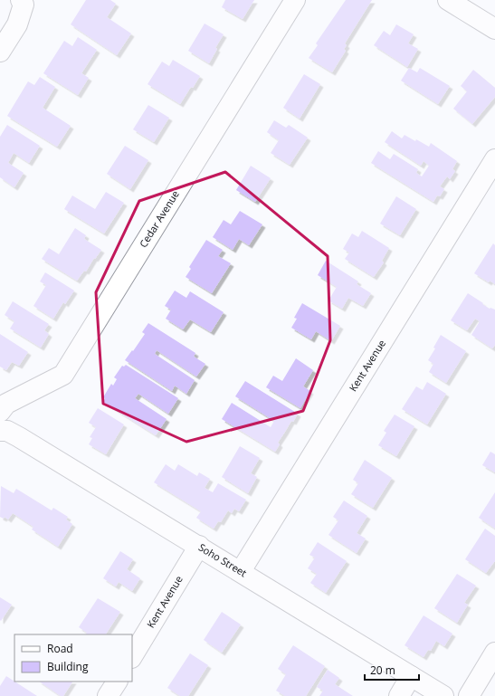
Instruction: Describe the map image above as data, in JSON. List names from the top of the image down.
{
  "streets": {
    "street": ["Cedar Avenue", "Kent Avenue", "Soho Street"]
  },
  "crossings": [
    ["Kent Avenue", "Soho Street"]
  ],
  "legend": ["Road", "Building"],
  "scale_bar": "20 m"
}
